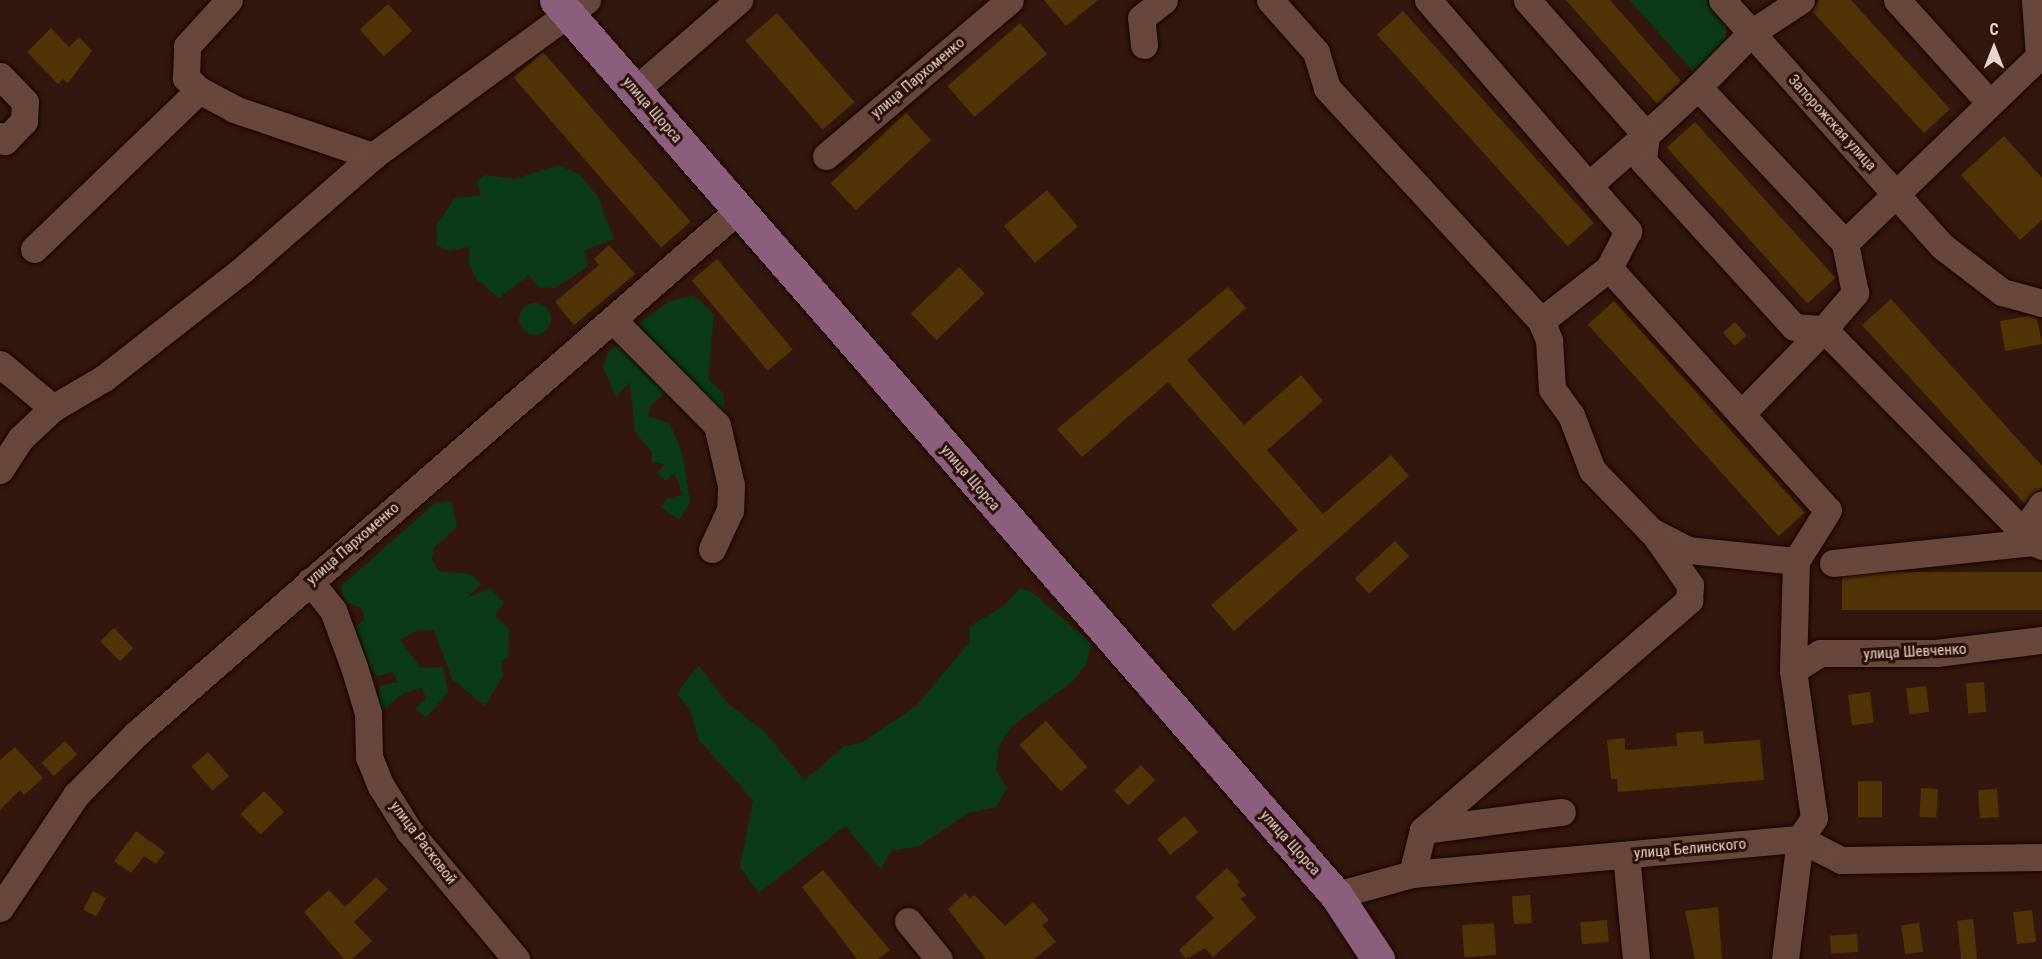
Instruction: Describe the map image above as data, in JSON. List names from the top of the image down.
{
  "streets": {
    "main road": ["улица Щорса"],
    "street": [
      "улица Пархоменко",
      "Запорожская улица",
      "улица Шевченко",
      "улица Расковой",
      "улица Белинского"
    ]
  },
  "crossings": [
    ["улица Пархоменко", "улица Щорса"],
    ["улица Пархоменко", "улица Расковой"],
    ["улица Щорса", "улица Белинского"]
  ],
  "north": "top"
}
